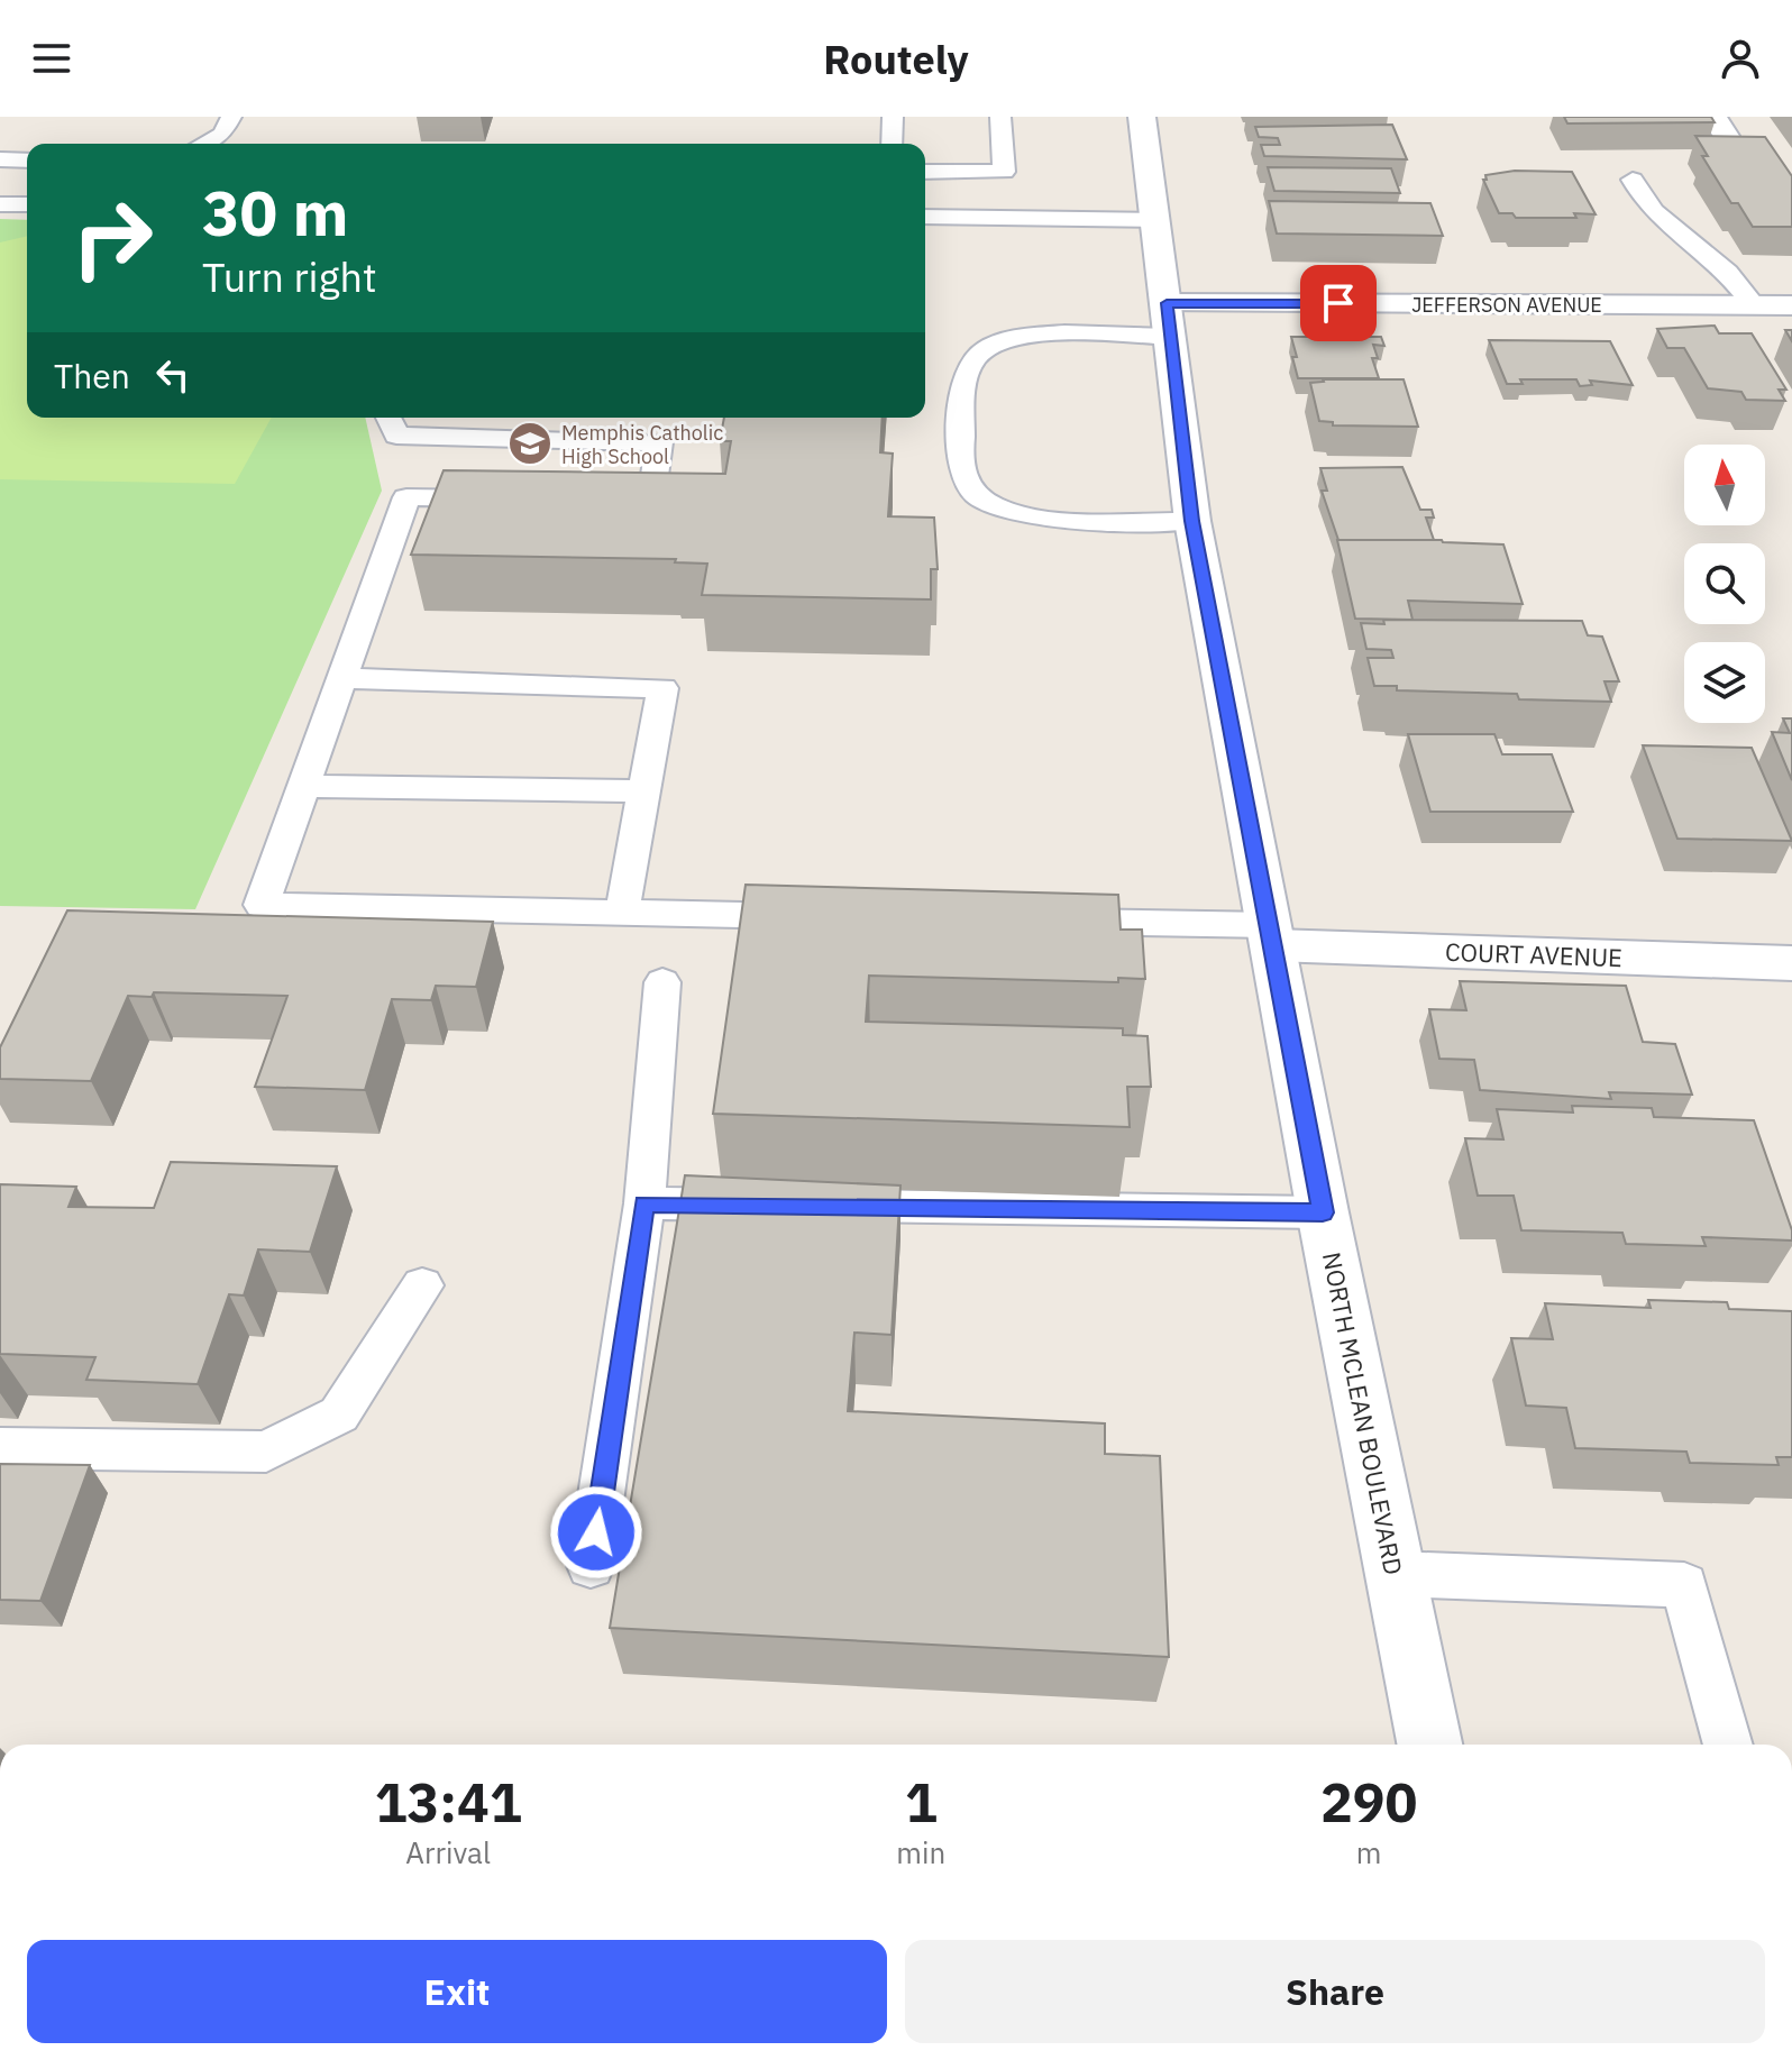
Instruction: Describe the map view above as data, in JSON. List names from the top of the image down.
{
  "streets": {
    "main road": ["JEFFERSON AVENUE", "COURT AVENUE", "NORTH MCLEAN BOULEVARD"]
  },
  "crossings": [
    ["JEFFERSON AVENUE", "NORTH MCLEAN BOULEVARD"],
    ["COURT AVENUE", "NORTH MCLEAN BOULEVARD"]
  ],
  "places": {
    "school or university": ["Memphis Catholic High School"]
  },
  "north": "top",
  "page": {
    "header": "Routely",
    "turn": ["30 m", "Turn right"],
    "then": "Then",
    "eta": [
      "13:41",
      "Arrival",
      "1",
      "min",
      "290",
      "m"
    ],
    "buttons": ["Exit", "Share"]
  }
}
